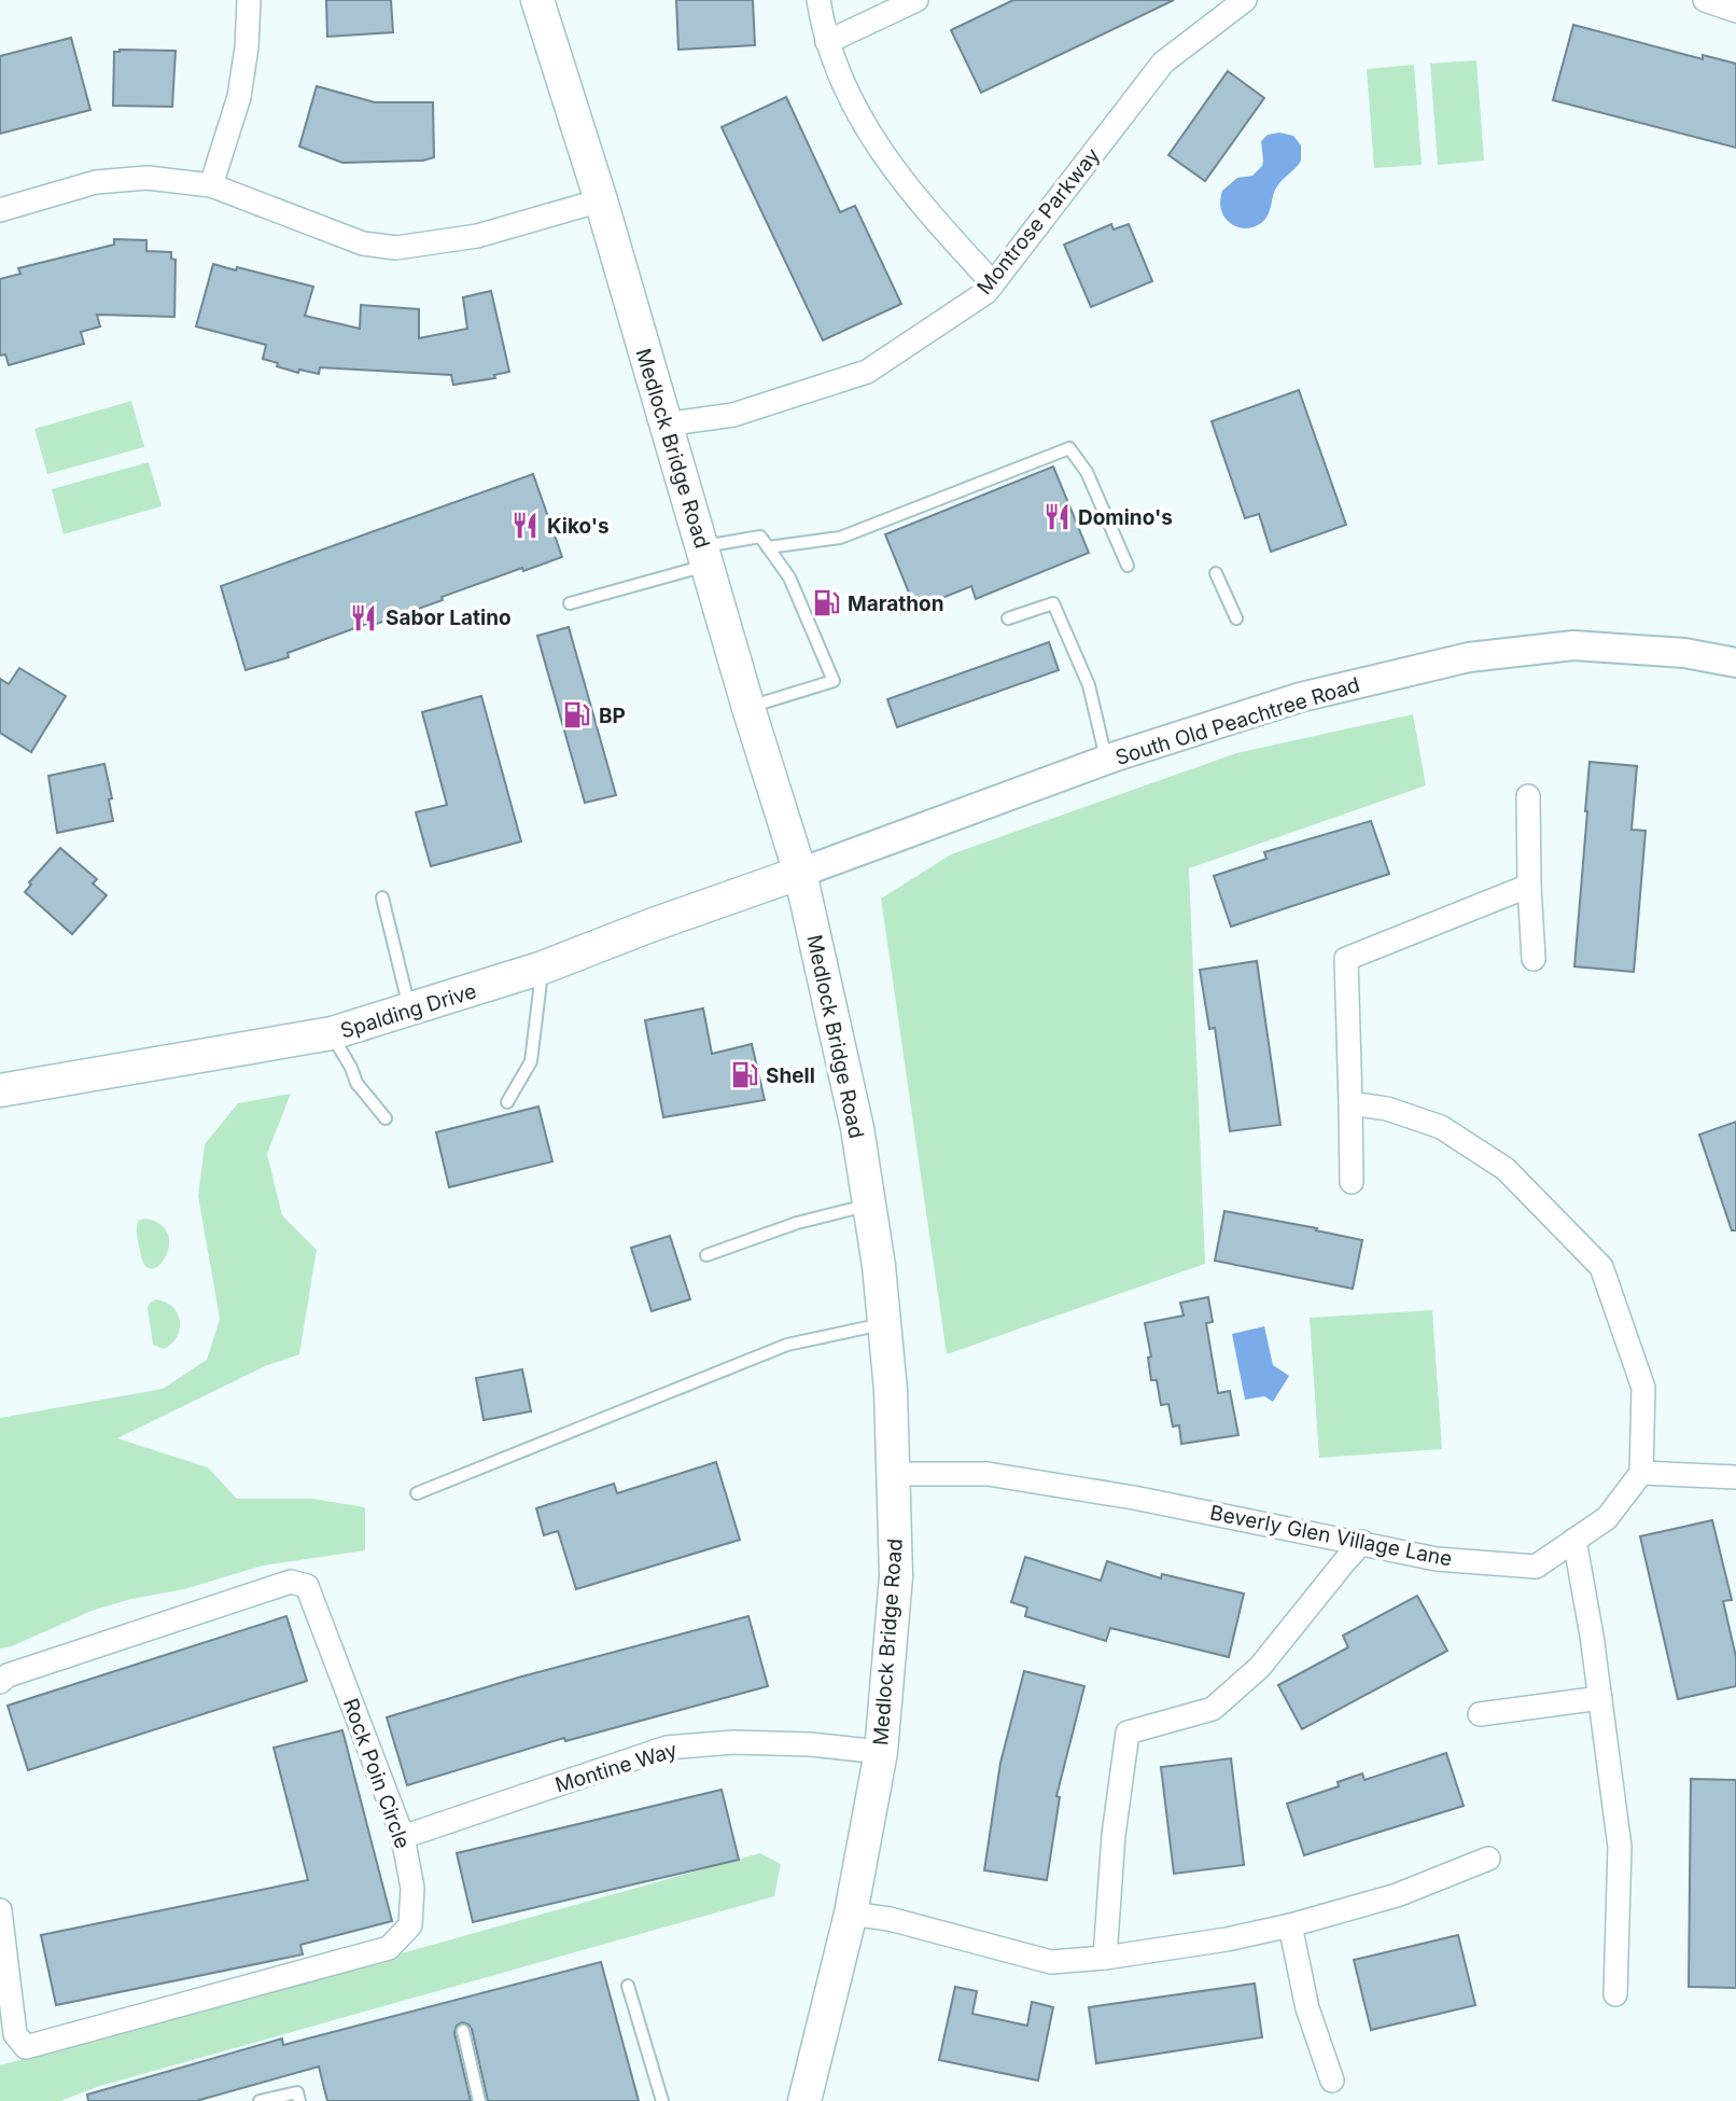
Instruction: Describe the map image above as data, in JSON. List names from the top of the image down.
{
  "streets": {
    "main road": ["Medlock Bridge Road", "Spalding Drive"],
    "street": [
      "Montrose Parkway",
      "South Old Peachtree Road",
      "Beverly Glen Village Lane",
      "Montine Way",
      "Rock Poin Circle"
    ]
  },
  "crossings": [
    ["Montrose Parkway", "Medlock Bridge Road"],
    ["Medlock Bridge Road", "South Old Peachtree Road"],
    ["Medlock Bridge Road", "Spalding Drive"],
    ["Medlock Bridge Road", "Beverly Glen Village Lane"],
    ["Medlock Bridge Road", "Montine Way"],
    ["South Old Peachtree Road", "Spalding Drive"],
    ["Montine Way", "Rock Poin Circle"]
  ],
  "places": {
    "restaurant": ["Domino's", "Kiko's", "Sabor Latino"],
    "fuel station": ["Marathon", "BP", "Shell"]
  }
}
